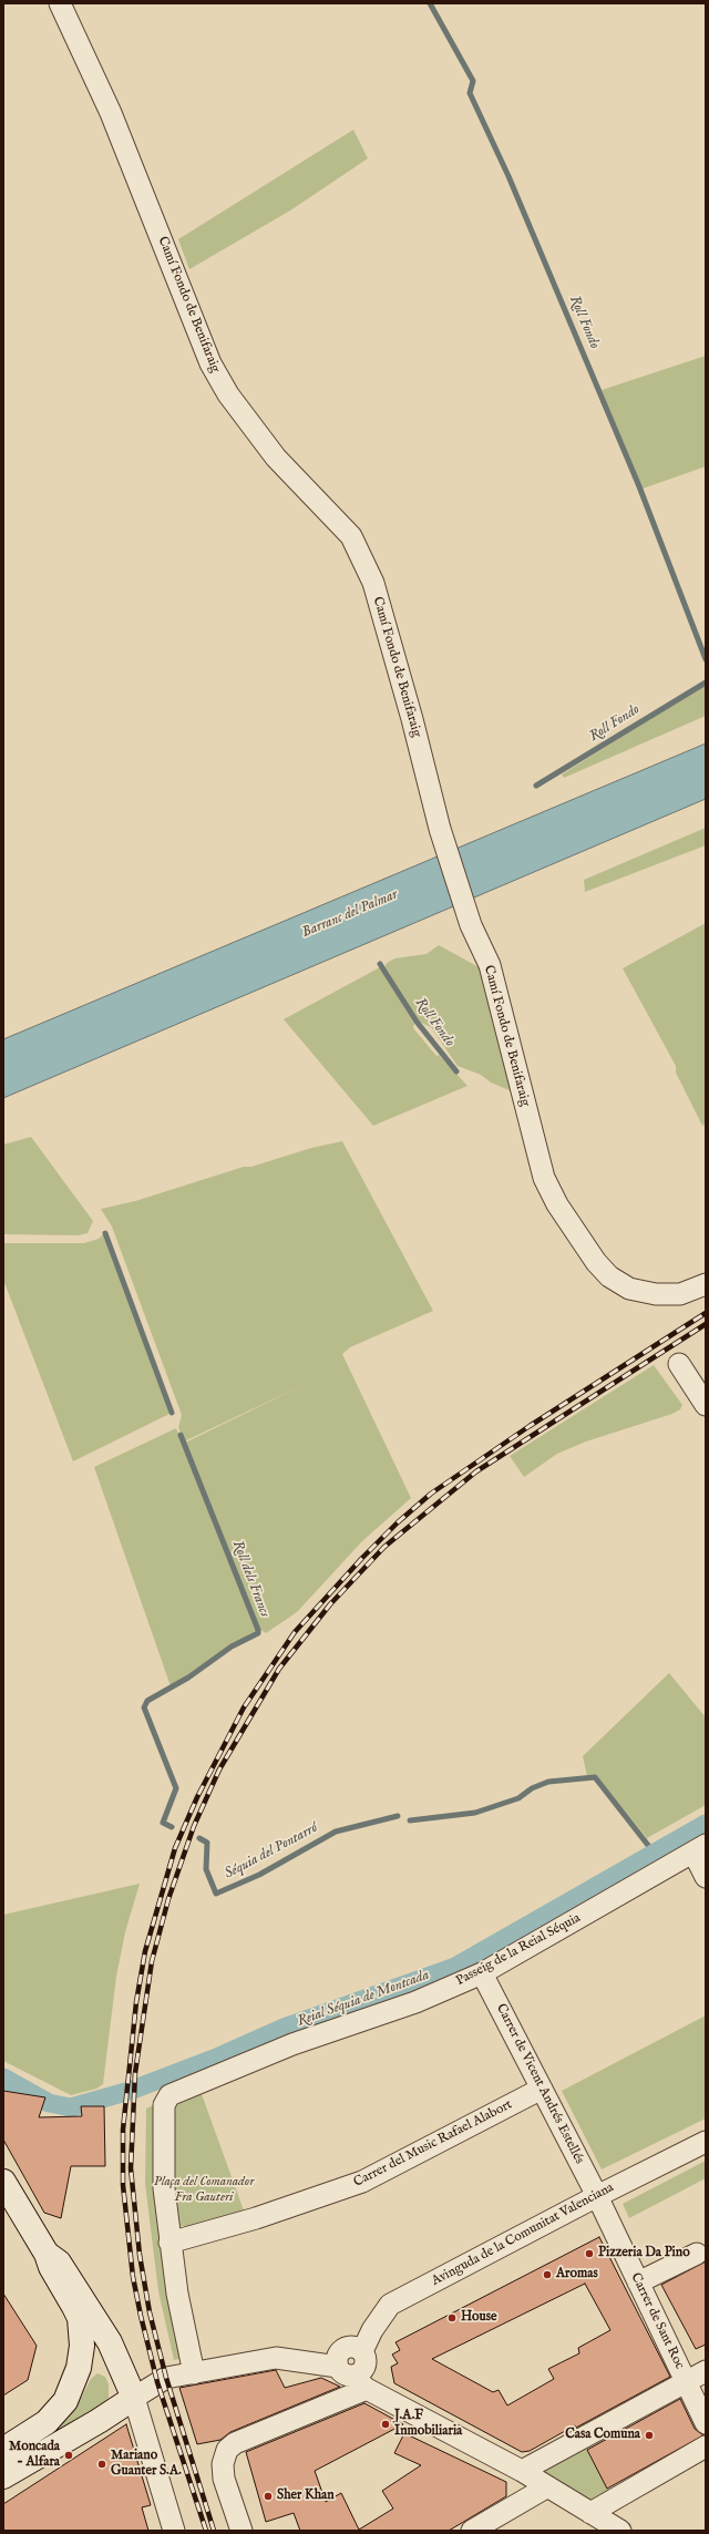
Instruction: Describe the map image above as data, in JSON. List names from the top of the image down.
{
  "streets": {
    "street": [
      "Camí Fondo de Benifaraig",
      "Passeig de la Reial Séquia",
      "Carrer de Vicent Andrés Estellés",
      "Carrer del Music Rafael Alabort",
      "Avinguda de la Comunitat Valenciana",
      "Carrer de Sant Roc"
    ]
  },
  "crossings": [
    ["Passeig de la Reial Séquia", "Carrer de Vicent Andrés Estellés"],
    ["Passeig de la Reial Séquia", "Carrer del Music Rafael Alabort"],
    ["Carrer de Vicent Andrés Estellés", "Carrer del Music Rafael Alabort"],
    ["Carrer de Vicent Andrés Estellés", "Avinguda de la Comunitat Valenciana"],
    ["Carrer de Vicent Andrés Estellés", "Carrer de Sant Roc"],
    ["Avinguda de la Comunitat Valenciana", "Carrer de Sant Roc"]
  ],
  "water": [
    "Roll Fondo",
    "Barranc del Palmar",
    "Roll dels Francs",
    "Séquia del Pontarró",
    "Reial Séquia de Montcada"
  ],
  "parks": ["Plaça del Comanador Fra Gauteri"],
  "places": [
    "Pizzeria Da Pino",
    "Aromas",
    "House",
    "J.A.F Inmobiliaria",
    "Casa Comuna",
    "Moncada - Alfara",
    "Mariano Guanter S.A.",
    "Sher Khan"
  ]
}
